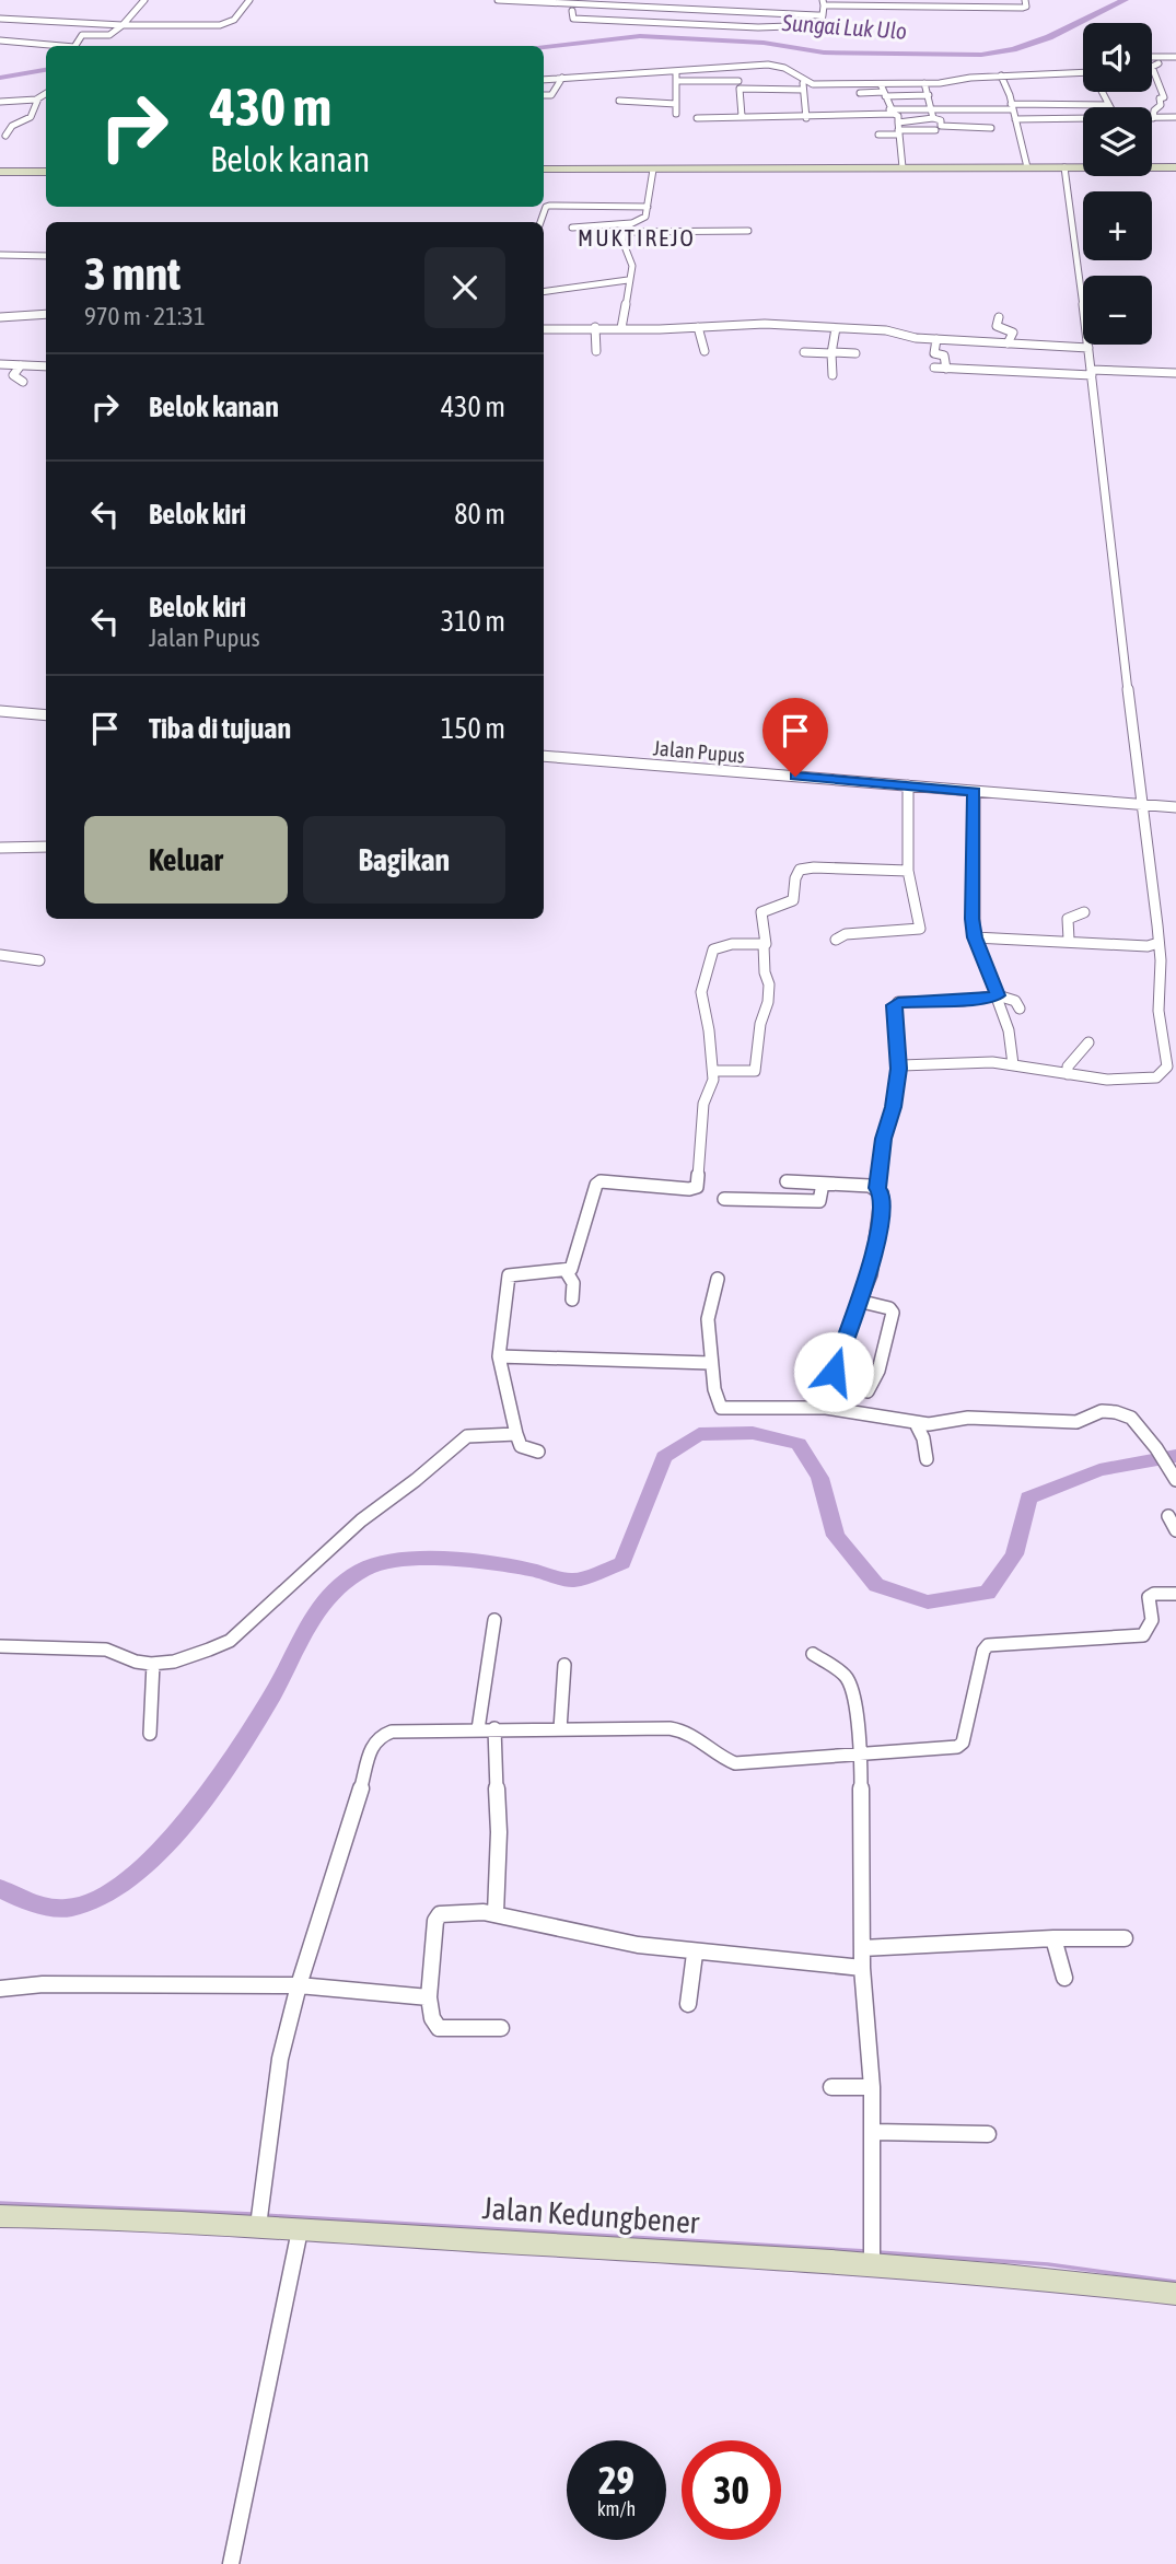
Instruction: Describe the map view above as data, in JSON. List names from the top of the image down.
{
  "streets": {
    "main road": ["Jalan Kedungbener"],
    "street": ["Jalan Pupus"]
  },
  "districts": ["MUKTIREJO"],
  "water": ["Sungai Luk Ulo"],
  "page": {
    "map_buttons": ["+", "−"],
    "turn": ["430 m", "Belok kanan"],
    "heading": ["3 mnt", "970 m · 21:31"],
    "list": [
      {
        "name": "Belok kanan",
        "value": "430 m"
      },
      {
        "name": "Belok kiri",
        "value": "80 m"
      },
      {
        "name": "Belok kiri",
        "note": "Jalan Pupus",
        "value": "310 m"
      },
      {
        "name": "Tiba di tujuan",
        "value": "150 m"
      }
    ],
    "buttons": ["Keluar", "Bagikan"],
    "speed": "29 km/h",
    "limit": "30"
  }
}
